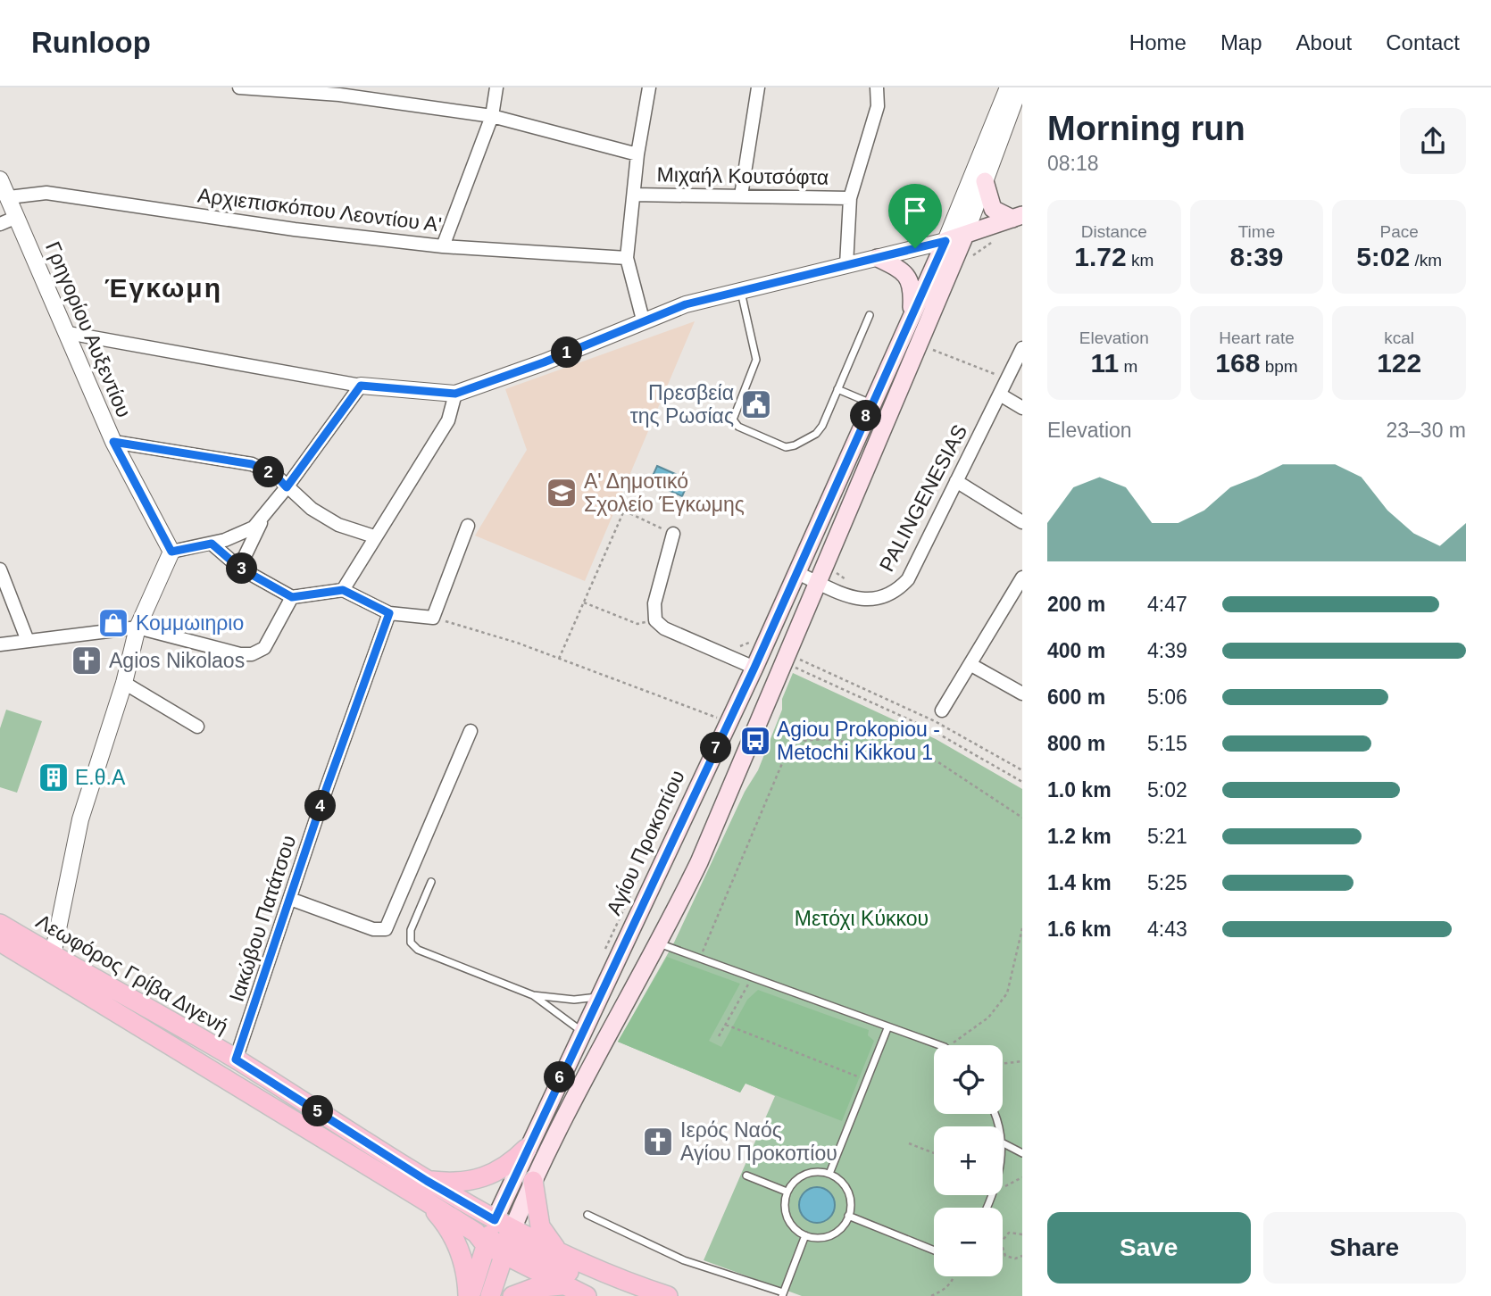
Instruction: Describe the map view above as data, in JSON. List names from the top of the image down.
{
  "streets": {
    "main road": ["Αγίου Προκοπίου", "Λεωφόρος Γρίβα Διγενή"],
    "street": [
      "Μιχαήλ Κουτσόφτα",
      "Αρχιεπισκόπου Λεοντίου Α'",
      "Γρηγορίου Αυξεντίου",
      "PALINGENESIAS",
      "Ιακώβου Πατάτσου"
    ]
  },
  "crossings": [
    ["Αρχιεπισκόπου Λεοντίου Α'", "Γρηγορίου Αυξεντίου"],
    ["PALINGENESIAS", "Αγίου Προκοπίου"],
    ["Αγίου Προκοπίου", "Λεωφόρος Γρίβα Διγενή"],
    ["Ιακώβου Πατάτσου", "Λεωφόρος Γρίβα Διγενή"]
  ],
  "districts": ["Έγκωμη"],
  "parks": ["Μετόχι Κύκκου"],
  "places": {
    "public building": ["Πρεσβεία της Ρωσίας"],
    "school or university": ["Α' Δημοτικό Σχολείο Έγκωμης"],
    "shop": ["Κομμωιηριο"],
    "church": ["Agios Nikolaos", "Ιερός Ναός Αγίου Προκοπίου"],
    "bus stop": ["Agiou Prokopiou - Metochi Kikkou 1"],
    "building": ["Ε.θ.Α"]
  },
  "page": {
    "header": "Runloop",
    "nav": [
      "Home",
      "Map",
      "About",
      "Contact"
    ],
    "heading": ["Morning run", "08:18"],
    "stats": [
      ["Distance", "1.72 km"],
      ["Time", "8:39"],
      ["Pace", "5:02 /km"],
      ["Elevation", "11 m"],
      ["Heart rate", "168 bpm"],
      ["kcal", "122"]
    ],
    "pins": [
      "1",
      "8",
      "2",
      "3",
      "7",
      "4",
      "6",
      "5"
    ],
    "chart": ["Elevation", "23–30 m"],
    "list": [
      {
        "name": "200 m",
        "note": "4:47"
      },
      {
        "name": "400 m",
        "note": "4:39"
      },
      {
        "name": "600 m",
        "note": "5:06"
      },
      {
        "name": "800 m",
        "note": "5:15"
      },
      {
        "name": "1.0 km",
        "note": "5:02"
      },
      {
        "name": "1.2 km",
        "note": "5:21"
      },
      {
        "name": "1.4 km",
        "note": "5:25"
      },
      {
        "name": "1.6 km",
        "note": "4:43"
      }
    ],
    "map_buttons": ["+", "−"],
    "buttons": ["Save", "Share"]
  }
}
